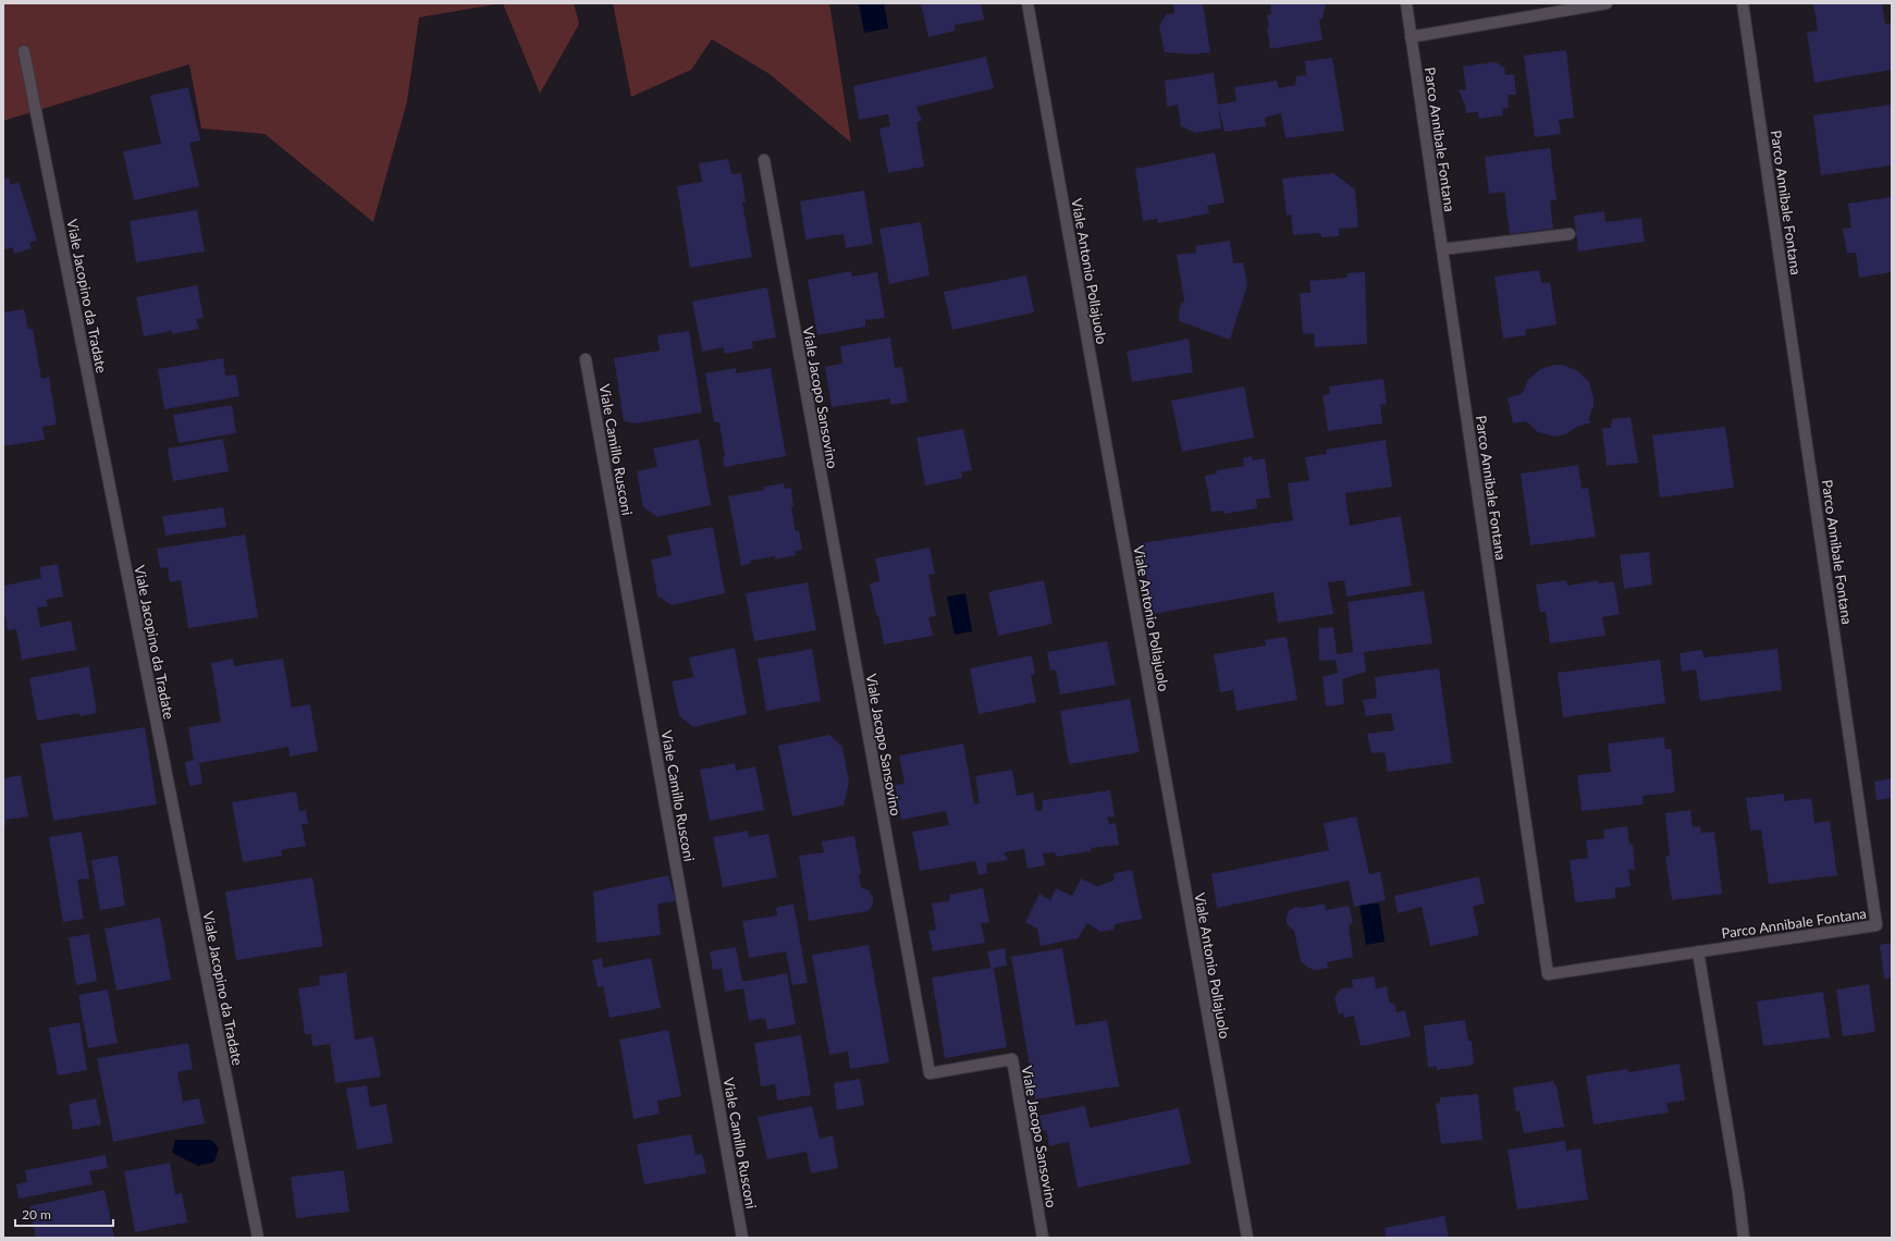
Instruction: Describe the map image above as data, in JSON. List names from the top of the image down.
{
  "streets": {
    "street": [
      "Parco Annibale Fontana",
      "Viale Antonio Pollajuolo",
      "Viale Jacopino da Tradate",
      "Viale Jacopo Sansovino",
      "Viale Camillo Rusconi"
    ]
  },
  "scale_bar": "20 m"
}
